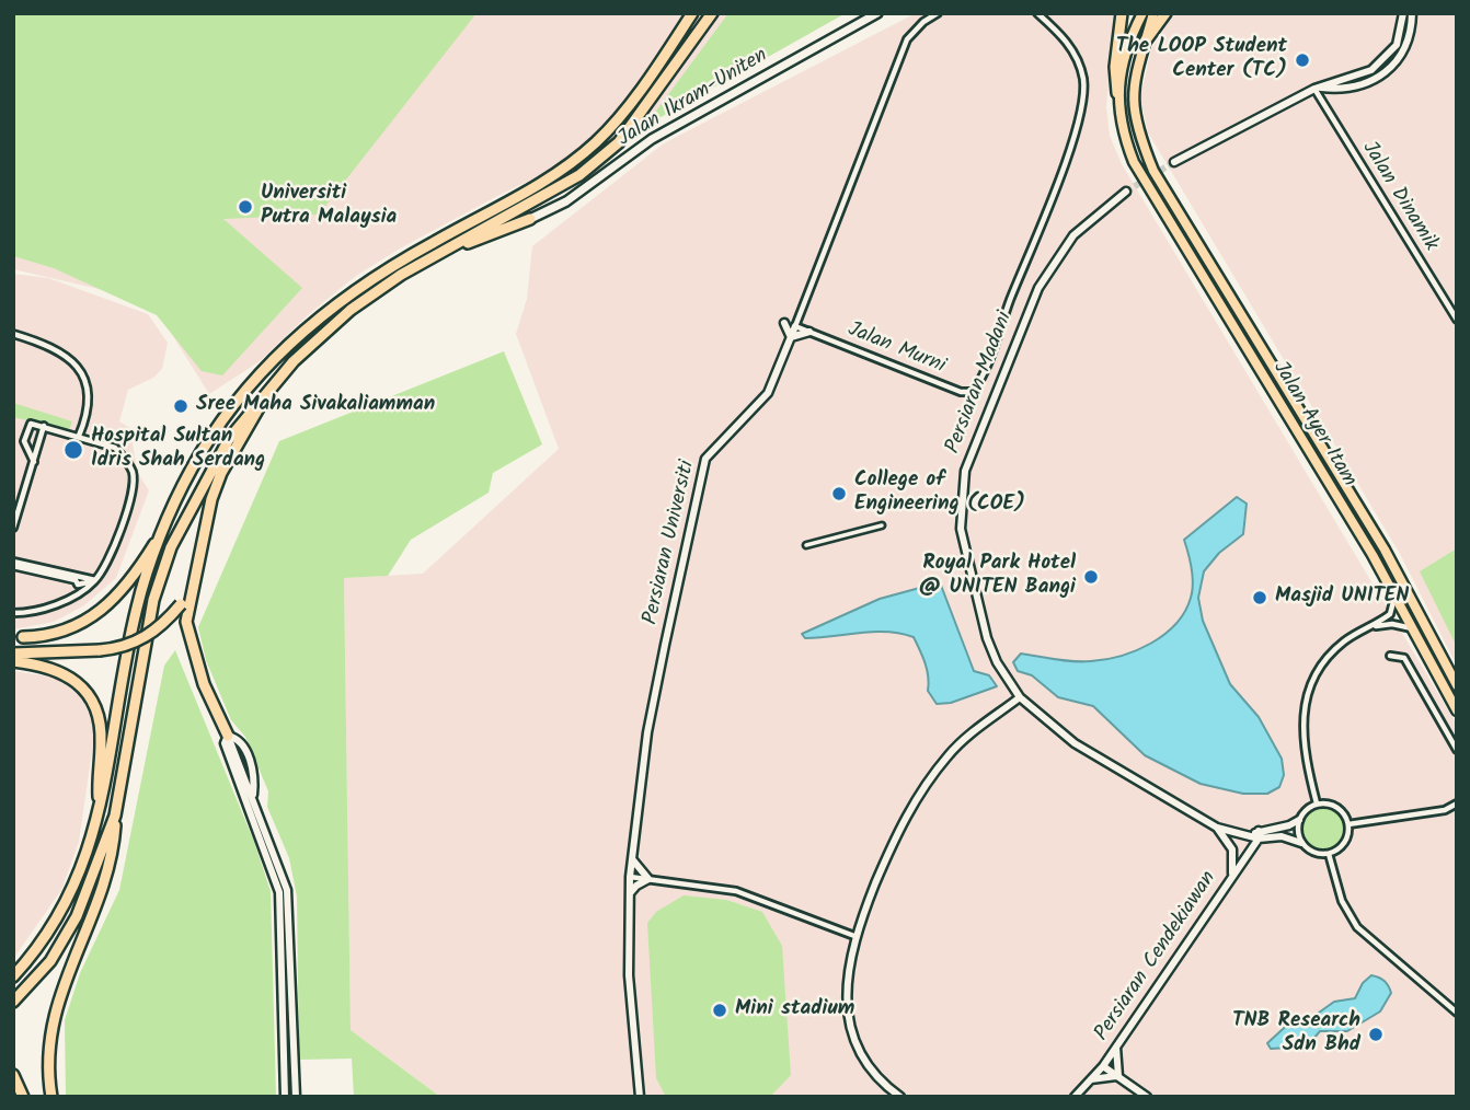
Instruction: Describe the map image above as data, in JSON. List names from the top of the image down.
{
  "streets": {
    "main road": ["Jalan Ikram-Uniten", "Jalan Ayer Itam"],
    "street": [
      "Jalan Dinamik",
      "Jalan Murni",
      "Persiaran Madani",
      "Persiaran Universiti",
      "Persiaran Cendekiawan"
    ]
  },
  "crossings": [
    ["Jalan Murni", "Persiaran Universiti"],
    ["Persiaran Madani", "Persiaran Cendekiawan"]
  ],
  "places": [
    "The LOOP Student Center (TC)",
    "Universiti Putra Malaysia",
    "Sree Maha Sivakaliamman",
    "Hospital Sultan Idris Shah Serdang",
    "College of Engineering (COE)",
    "Royal Park Hotel @ UNITEN Bangi",
    "Masjid UNITEN",
    "Mini stadium",
    "TNB Research Sdn Bhd"
  ]
}
